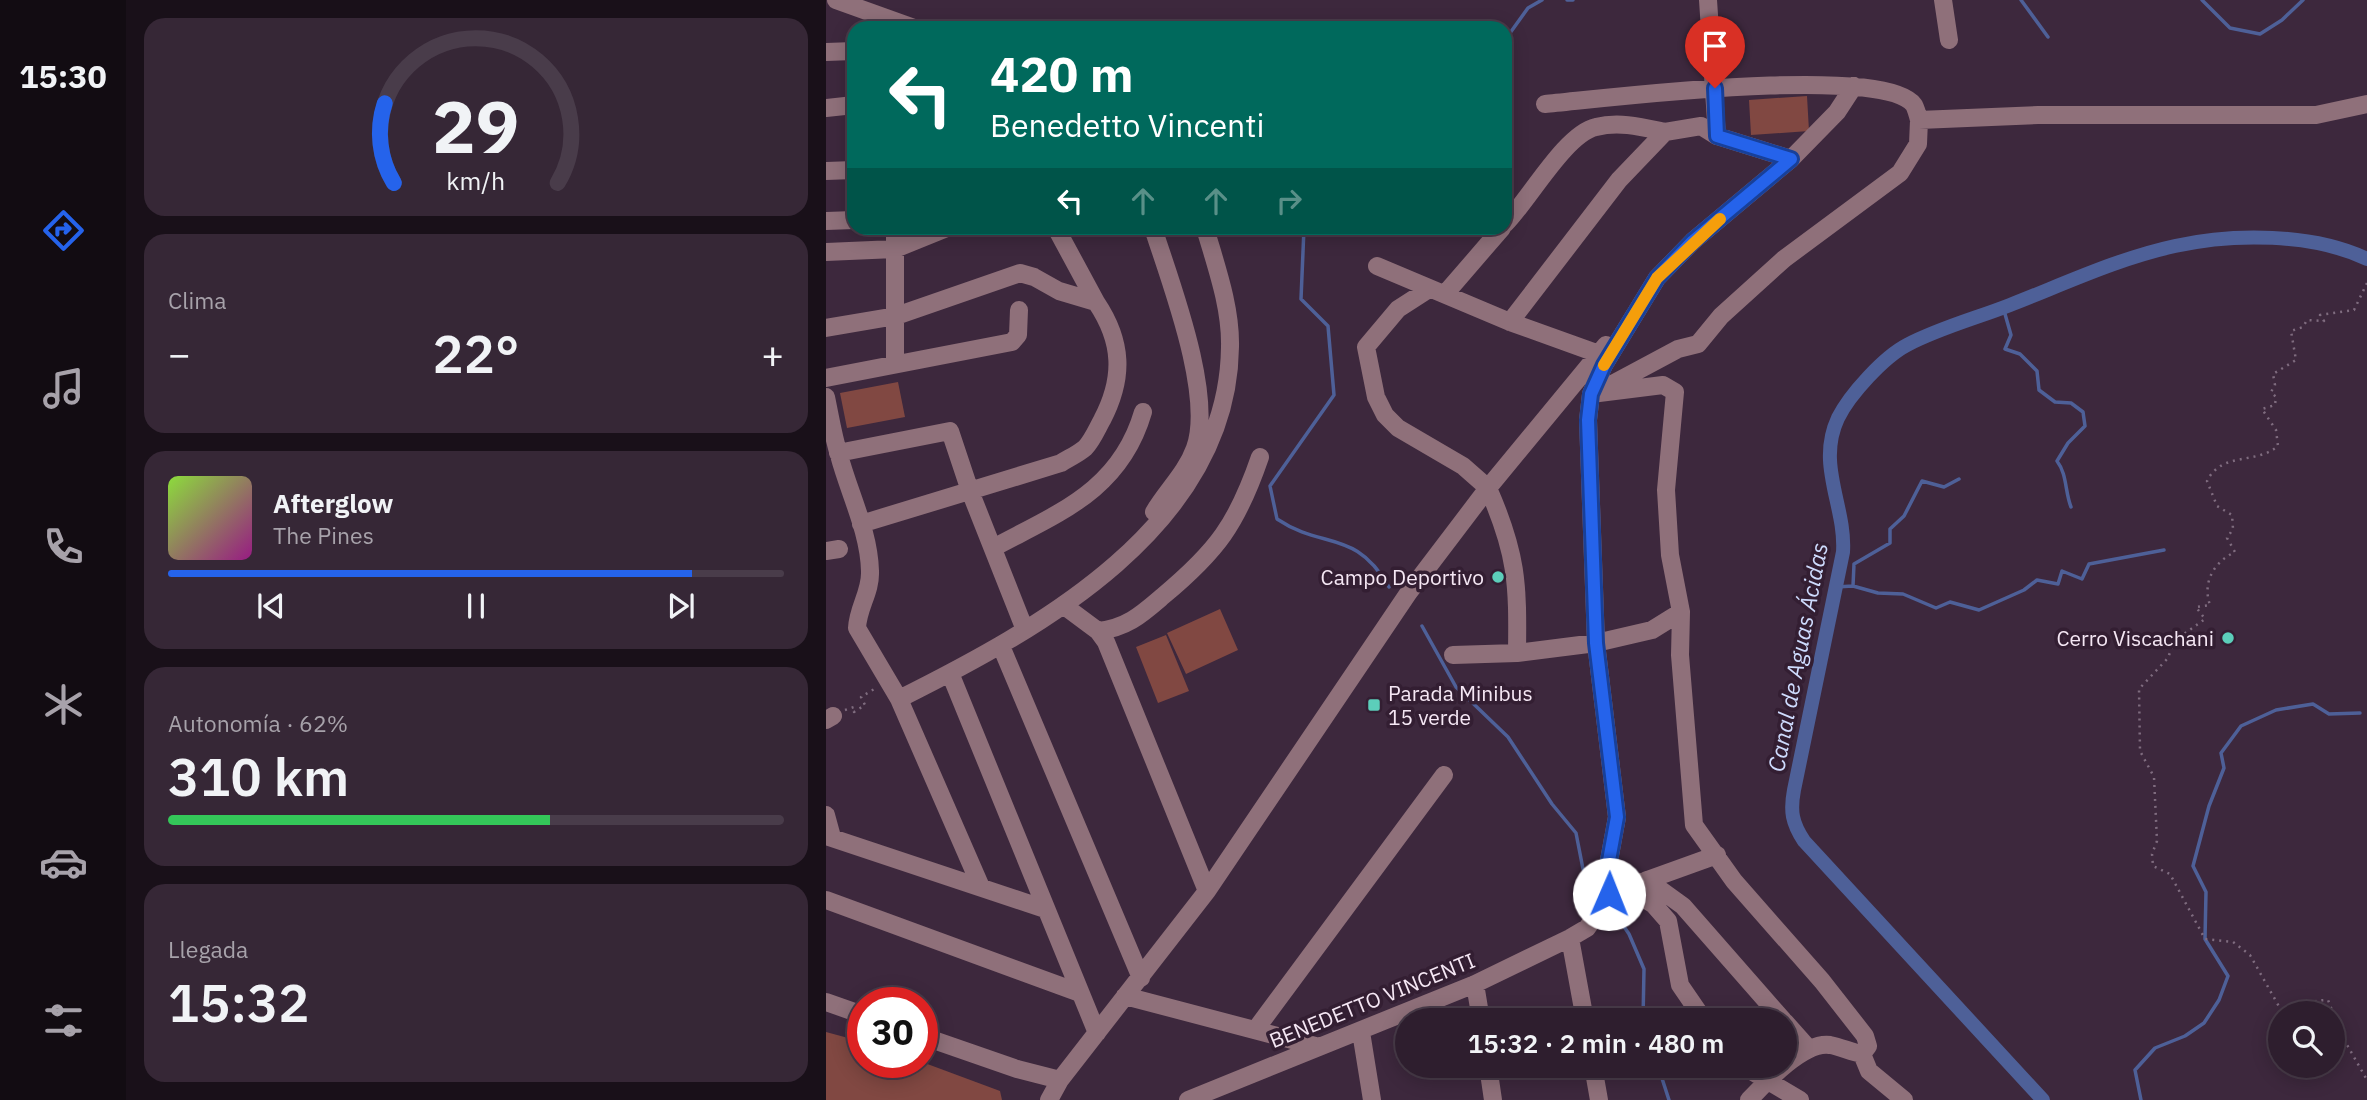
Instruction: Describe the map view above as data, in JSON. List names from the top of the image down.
{
  "streets": {
    "street": ["BENEDETTO VINCENTI"]
  },
  "water": ["Canal de Aguas Ácidas"],
  "places": {
    "other": ["Campo Deportivo", "Cerro Viscachani"],
    "transit": ["Parada Minibus 15 verde"]
  },
  "page": {
    "tabs": "15:30",
    "turn": ["420 m", "Benedetto Vincenti"],
    "tile": [
      "Clima",
      ["Autonomía · 62%", "310 km"],
      ["Llegada", "15:32"]
    ],
    "heat": ["−", "22°", "+"],
    "song": ["Afterglow", "The Pines"],
    "limit": "30",
    "trip": "15:32 · 2 min · 480 m",
    "gauge": ["29", "km/h"]
  }
}
